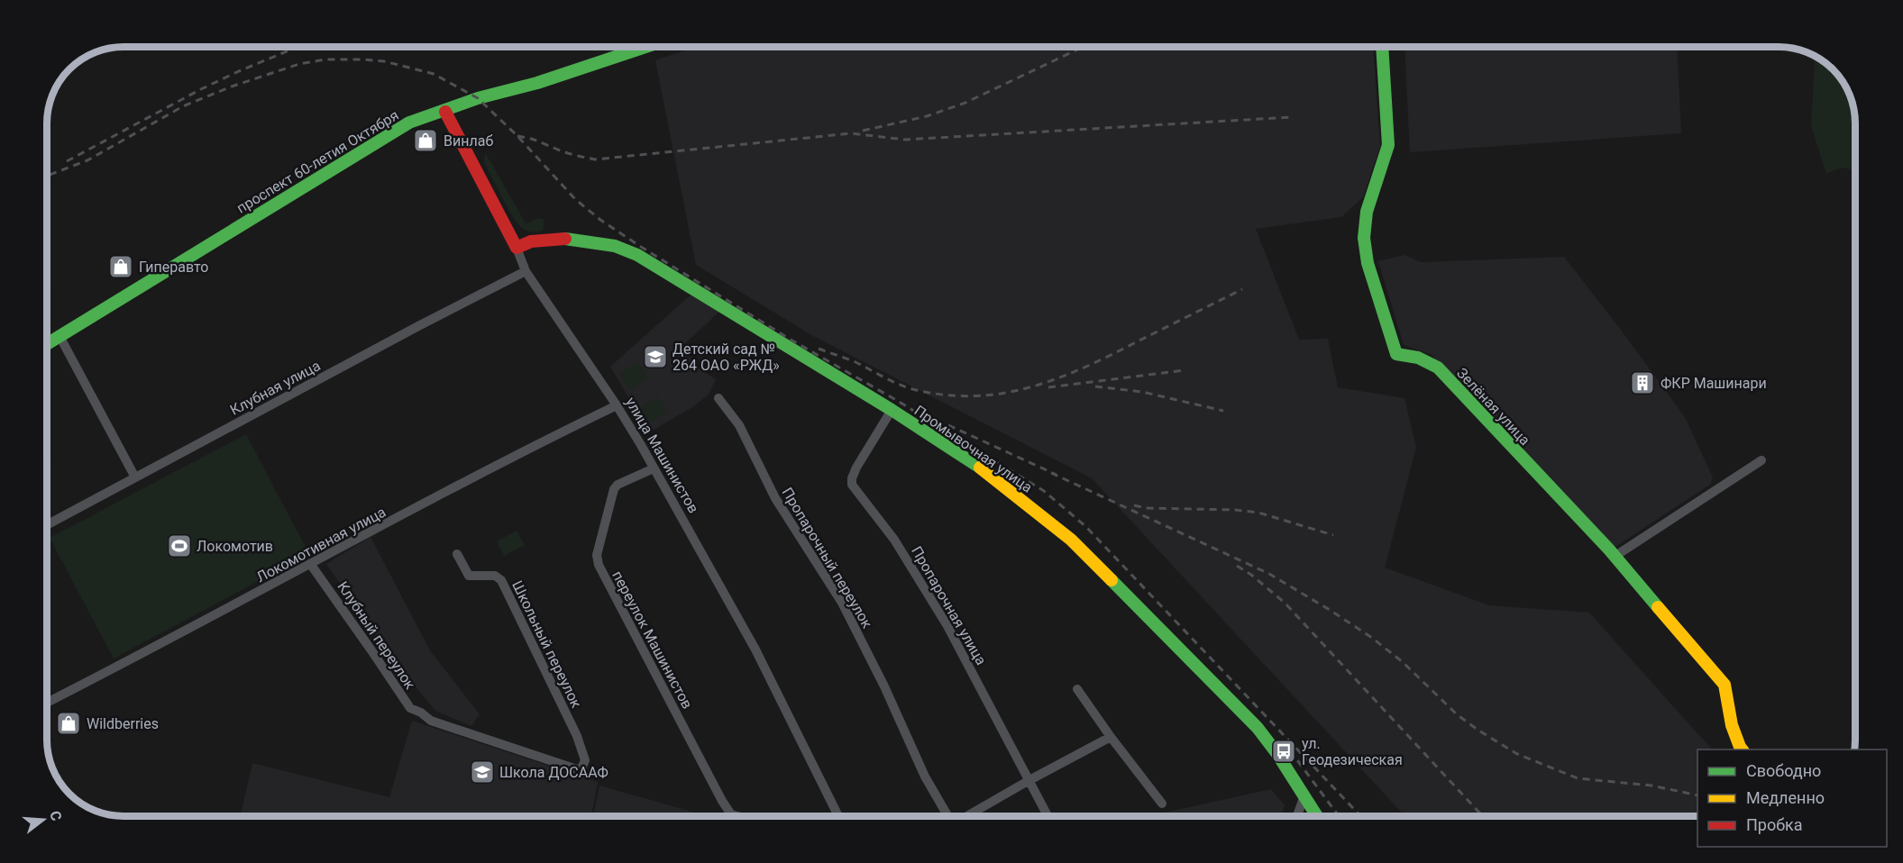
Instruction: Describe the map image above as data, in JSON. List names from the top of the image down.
{
  "streets": {
    "main road": [
      "проспект 60-летия Октября",
      "Зелёная улица",
      "Промывочная улица",
      "улица Машинистов"
    ],
    "street": [
      "Клубная улица",
      "Локомотивная улица",
      "Пропарочный переулок",
      "Пропарочная улица",
      "Клубный переулок",
      "переулок Машинистов",
      "Школьный переулок"
    ]
  },
  "crossings": [
    ["проспект 60-летия Октября", "улица Машинистов"],
    ["Клубная улица", "улица Машинистов"],
    ["Промывочная улица", "улица Машинистов"],
    ["Промывочная улица", "Пропарочная улица"],
    ["улица Машинистов", "Локомотивная улица"],
    ["улица Машинистов", "переулок Машинистов"],
    ["Локомотивная улица", "Клубный переулок"],
    ["Клубный переулок", "Школьный переулок"]
  ],
  "places": {
    "shop": ["Винлаб", "Гиперавто", "Wildberries"],
    "school or university": ["Детский сад № 264 ОАО «РЖД»", "Школа ДОСААФ"],
    "building": ["ФКР Машинари"],
    "sports": ["Локомотив"],
    "bus stop": ["ул. Геодезическая"]
  },
  "legend": ["Свободно", "Медленно", "Пробка"],
  "north": "right"
}
